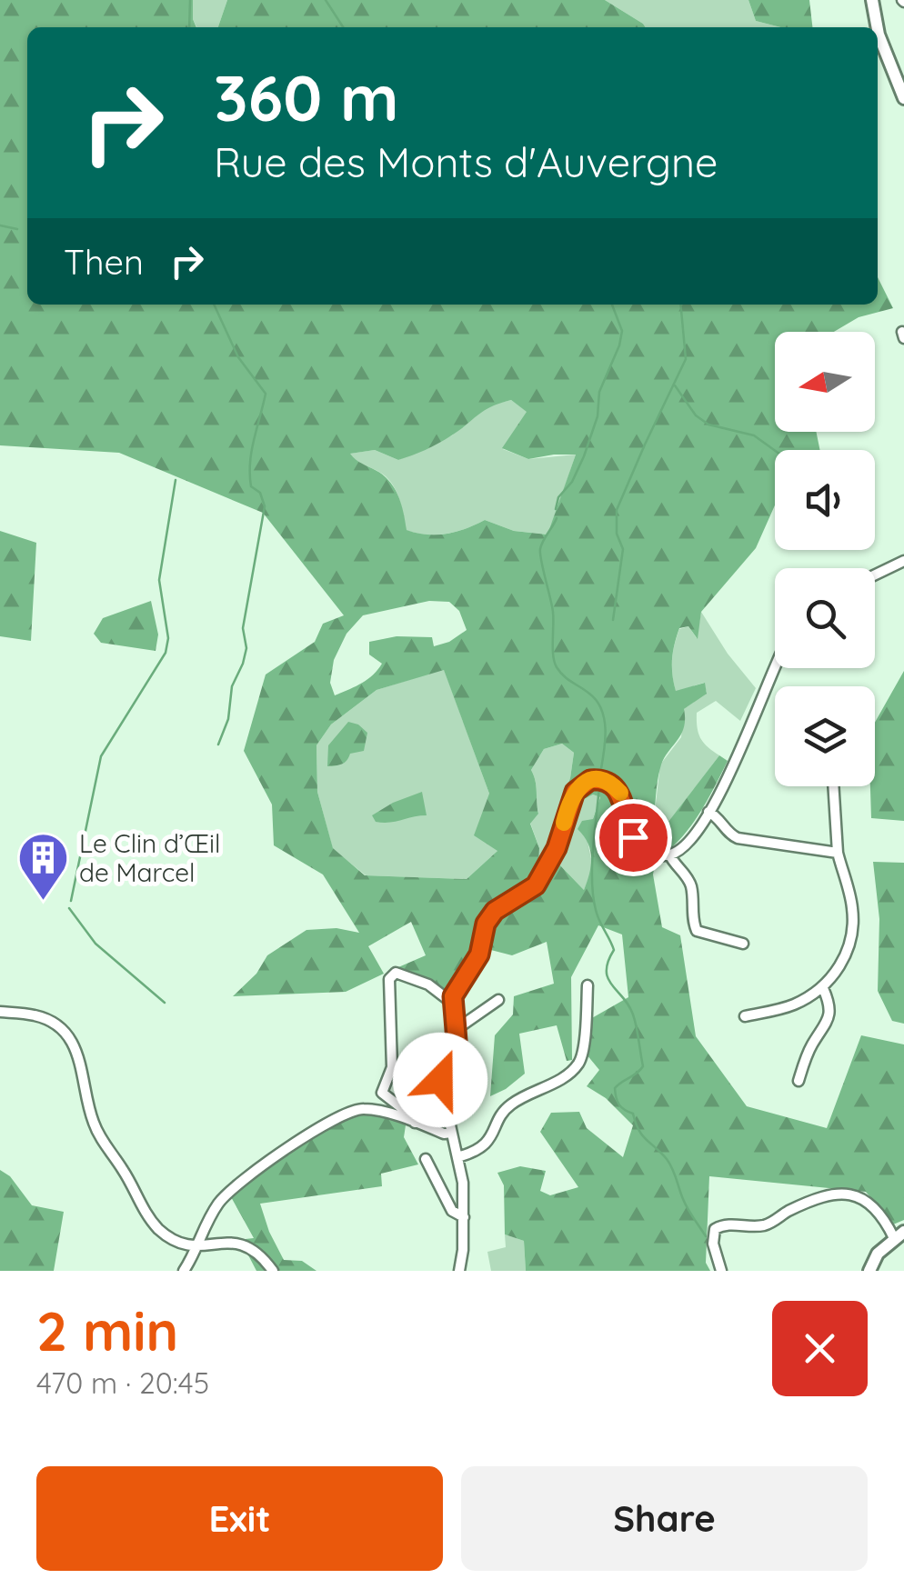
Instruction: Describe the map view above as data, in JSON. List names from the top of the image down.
{
  "places": {
    "building": ["Le Clin d’Œil de Marcel"]
  },
  "north": "left",
  "page": {
    "turn": ["360 m", "Rue des Monts d'Auvergne"],
    "then": "Then",
    "heading": ["2 min", "470 m · 20:45"],
    "buttons": ["Exit", "Share"]
  }
}
